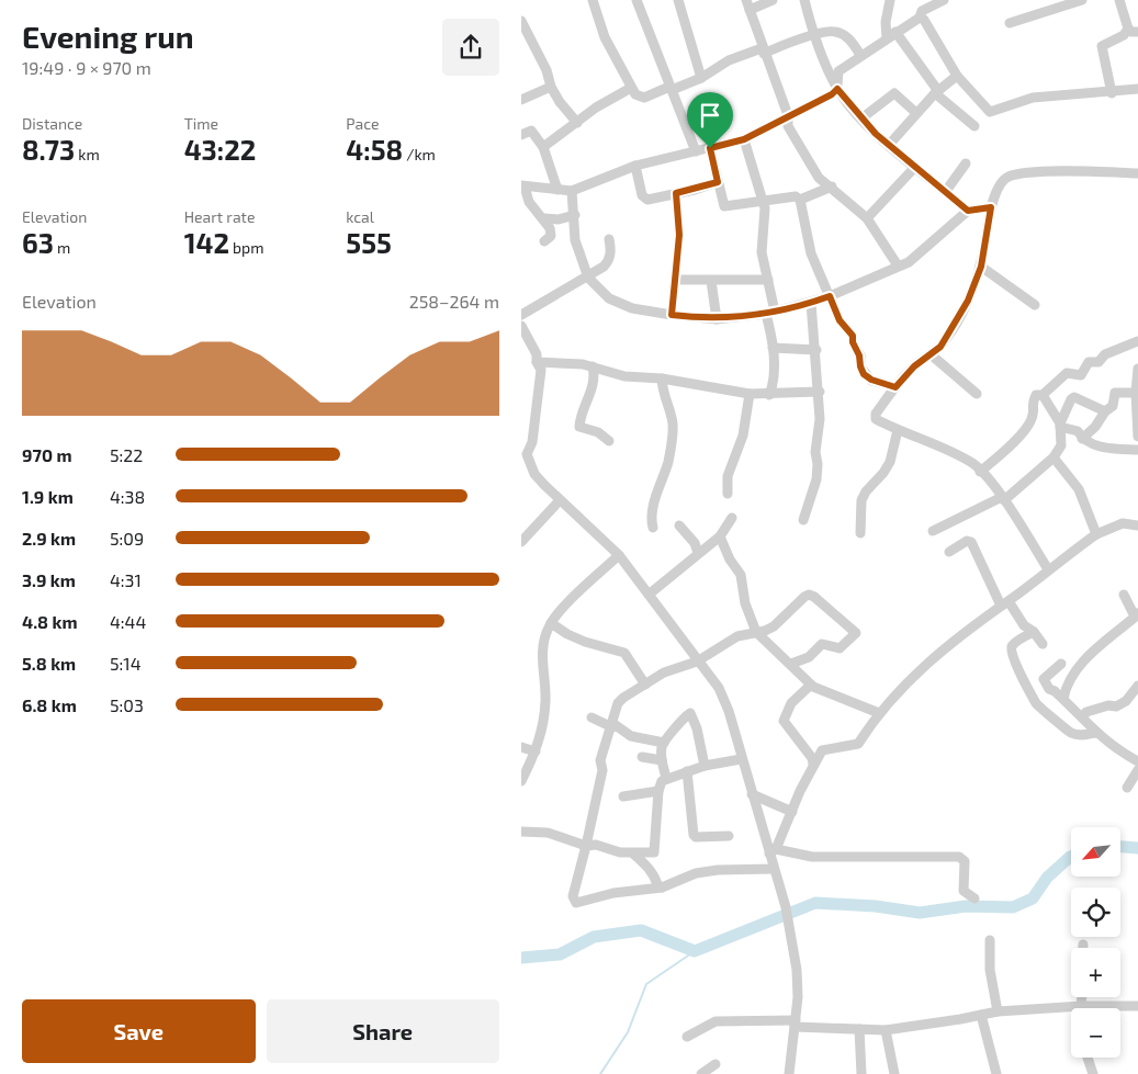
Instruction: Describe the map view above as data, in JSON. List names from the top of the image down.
{
  "north": "bottom left",
  "page": {
    "heading": ["Evening run", "19:49 · 9 × 970 m"],
    "stats": [
      ["Distance", "8.73 km"],
      ["Time", "43:22"],
      ["Pace", "4:58 /km"],
      ["Elevation", "63 m"],
      ["Heart rate", "142 bpm"],
      ["kcal", "555"]
    ],
    "chart": ["Elevation", "258–264 m"],
    "list": [
      {
        "name": "970 m",
        "note": "5:22"
      },
      {
        "name": "1.9 km",
        "note": "4:38"
      },
      {
        "name": "2.9 km",
        "note": "5:09"
      },
      {
        "name": "3.9 km",
        "note": "4:31"
      },
      {
        "name": "4.8 km",
        "note": "4:44"
      },
      {
        "name": "5.8 km",
        "note": "5:14"
      },
      {
        "name": "6.8 km",
        "note": "5:03"
      }
    ],
    "map_buttons": ["+", "−"],
    "buttons": ["Save", "Share"]
  }
}
